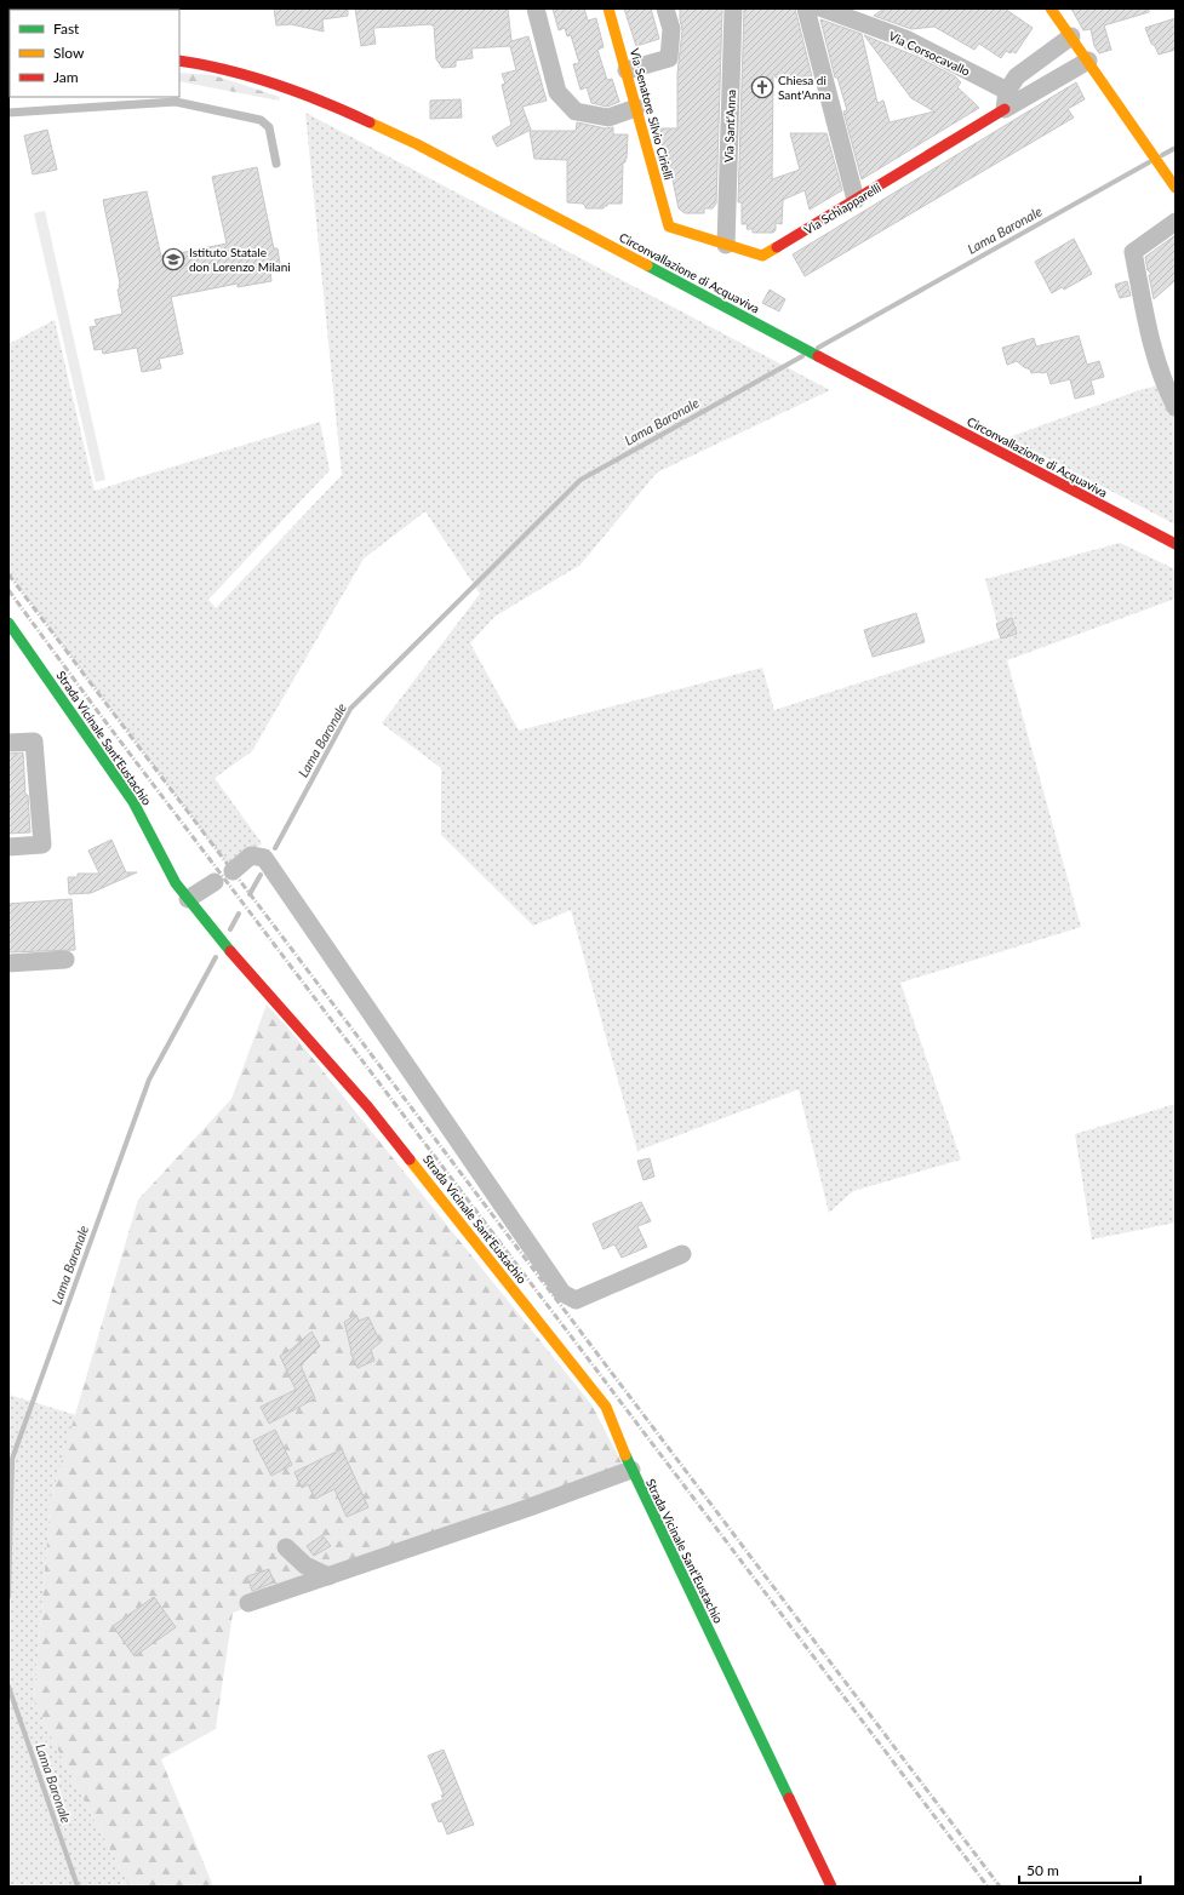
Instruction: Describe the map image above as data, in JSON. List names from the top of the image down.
{
  "streets": {
    "street": [
      "Via Corsocavallo",
      "Via Senatore Silvio Cirielli",
      "Via Sant'Anna",
      "Via Schiapparelli",
      "Circonvallazione di Acquaviva",
      "Strada Vicinale Sant'Eustachio"
    ]
  },
  "crossings": [
    ["Via Senatore Silvio Cirielli", "Via Schiapparelli"],
    ["Via Sant'Anna", "Via Schiapparelli"]
  ],
  "water": ["Lama Baronale"],
  "places": {
    "church": ["Chiesa di Sant'Anna"],
    "school or university": ["Istituto Statale don Lorenzo Milani"]
  },
  "legend": ["Fast", "Slow", "Jam"],
  "scale_bar": "50 m"
}
